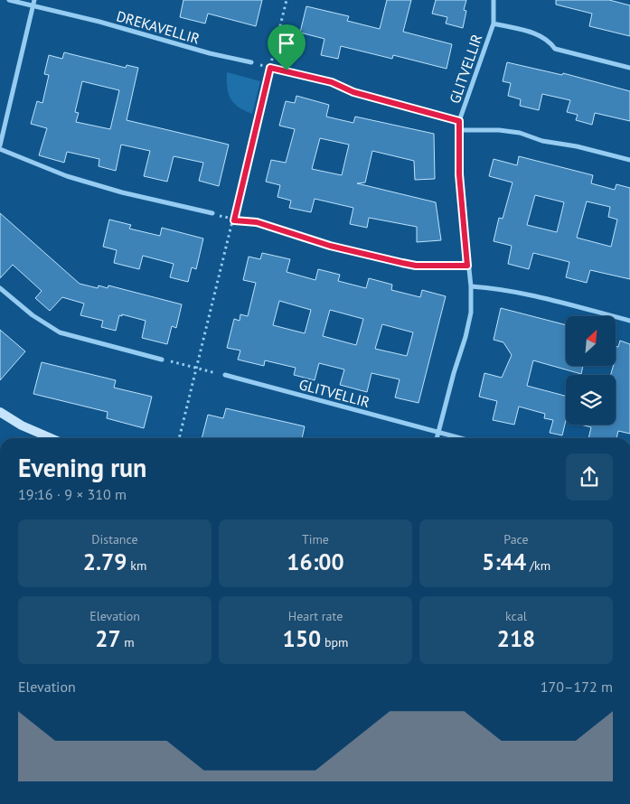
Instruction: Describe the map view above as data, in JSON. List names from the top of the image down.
{
  "streets": {
    "street": ["DREKAVELLIR", "GLITVELLIR"]
  },
  "north": "top right",
  "page": {
    "heading": ["Evening run", "19:16 · 9 × 310 m"],
    "stats": [
      ["Distance", "2.79 km"],
      ["Time", "16:00"],
      ["Pace", "5:44 /km"],
      ["Elevation", "27 m"],
      ["Heart rate", "150 bpm"],
      ["kcal", "218"]
    ],
    "chart": ["Elevation", "170–172 m"]
  }
}
